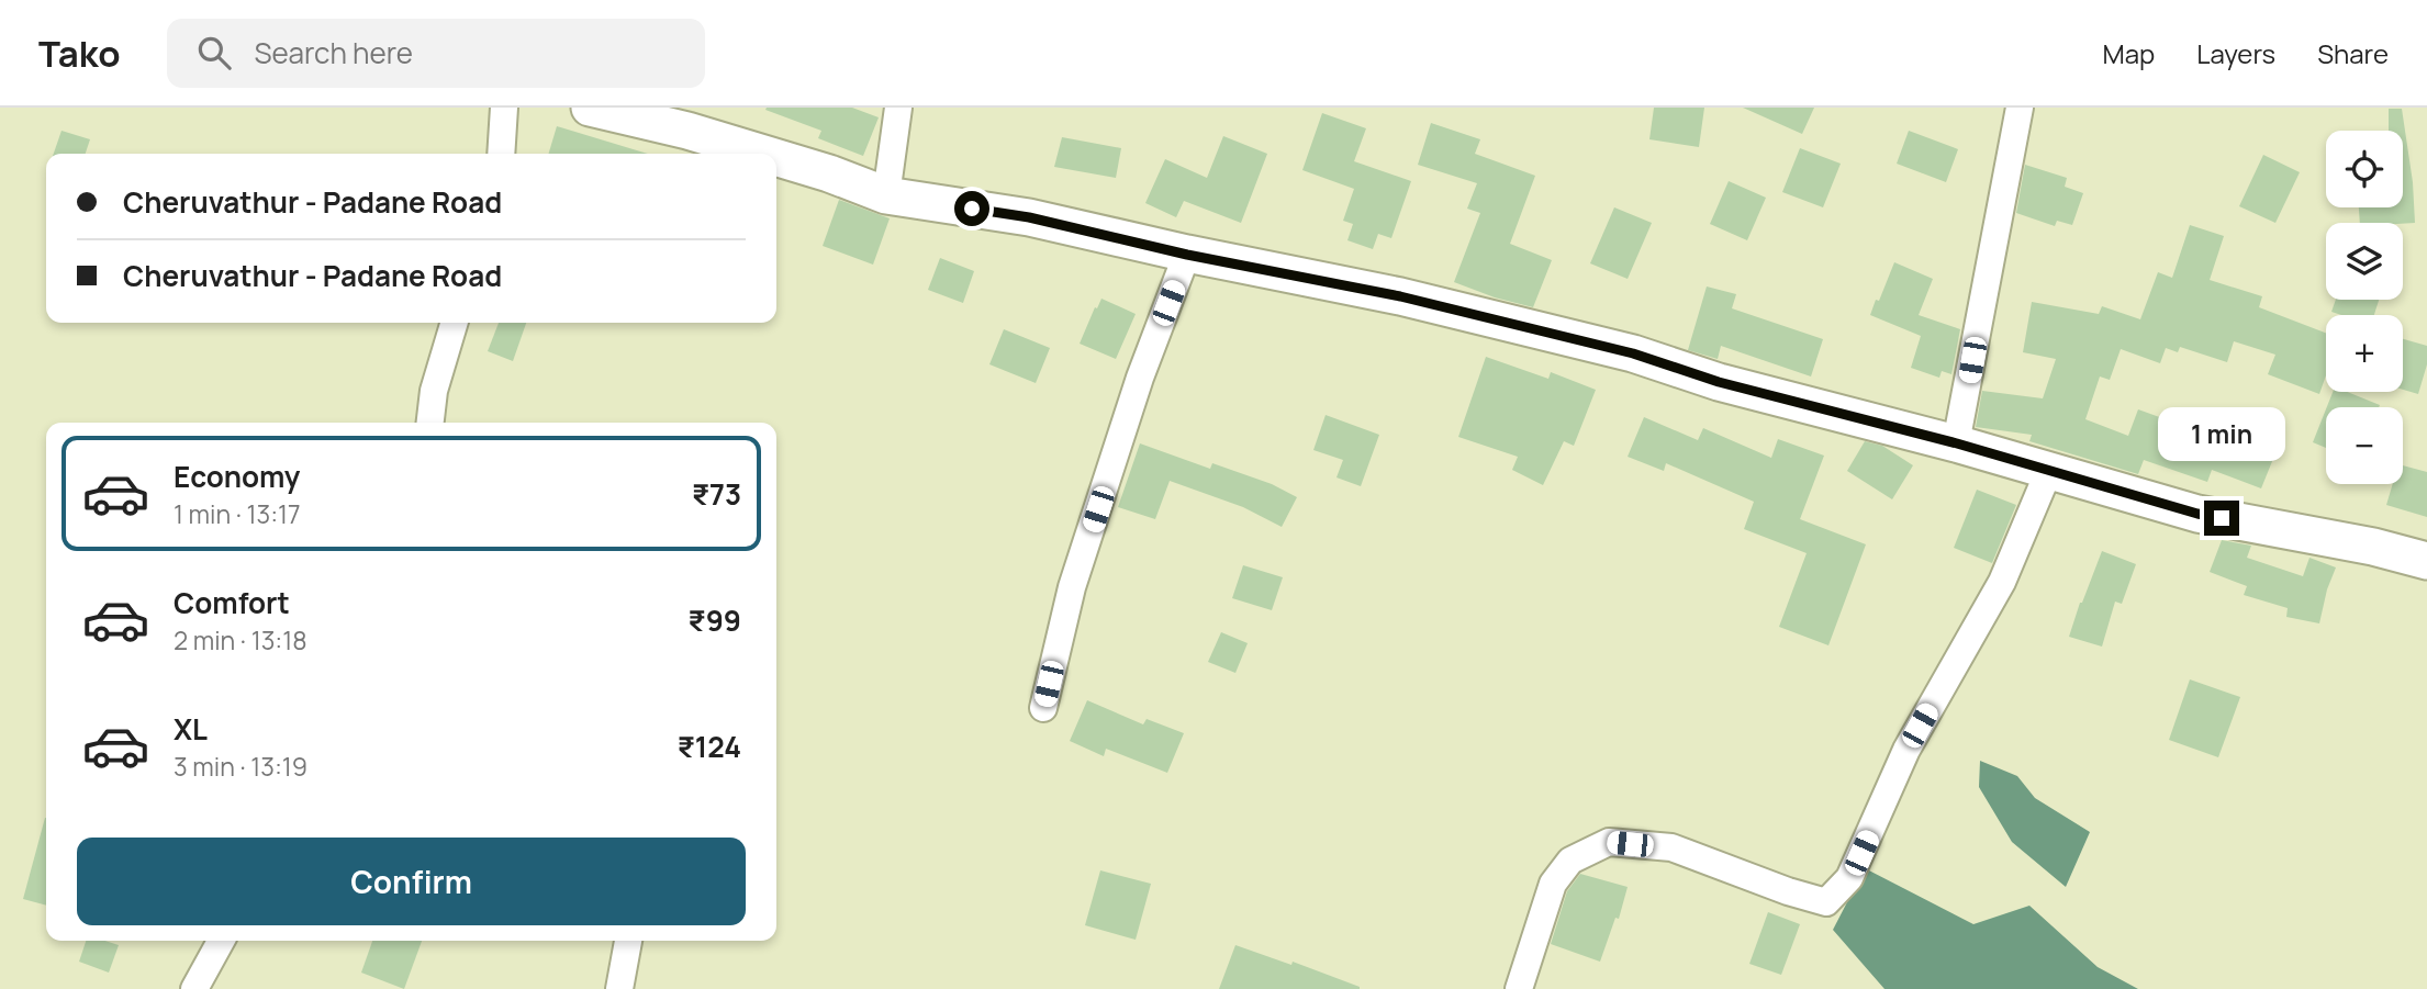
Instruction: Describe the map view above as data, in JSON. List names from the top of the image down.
{
  "page": {
    "header": "Tako",
    "search": "Search here",
    "nav": ["Map", "Layers", "Share"],
    "map_buttons": ["+", "−"],
    "banner": ["Cheruvathur - Padane Road", "Cheruvathur - Padane Road"],
    "bubble": "1 min",
    "list": [
      {
        "name": "Economy",
        "note": "1 min · 13:17",
        "value": "₹73"
      },
      {
        "name": "Comfort",
        "note": "2 min · 13:18",
        "value": "₹99"
      },
      {
        "name": "XL",
        "note": "3 min · 13:19",
        "value": "₹124"
      }
    ],
    "buttons": "Confirm"
  }
}
